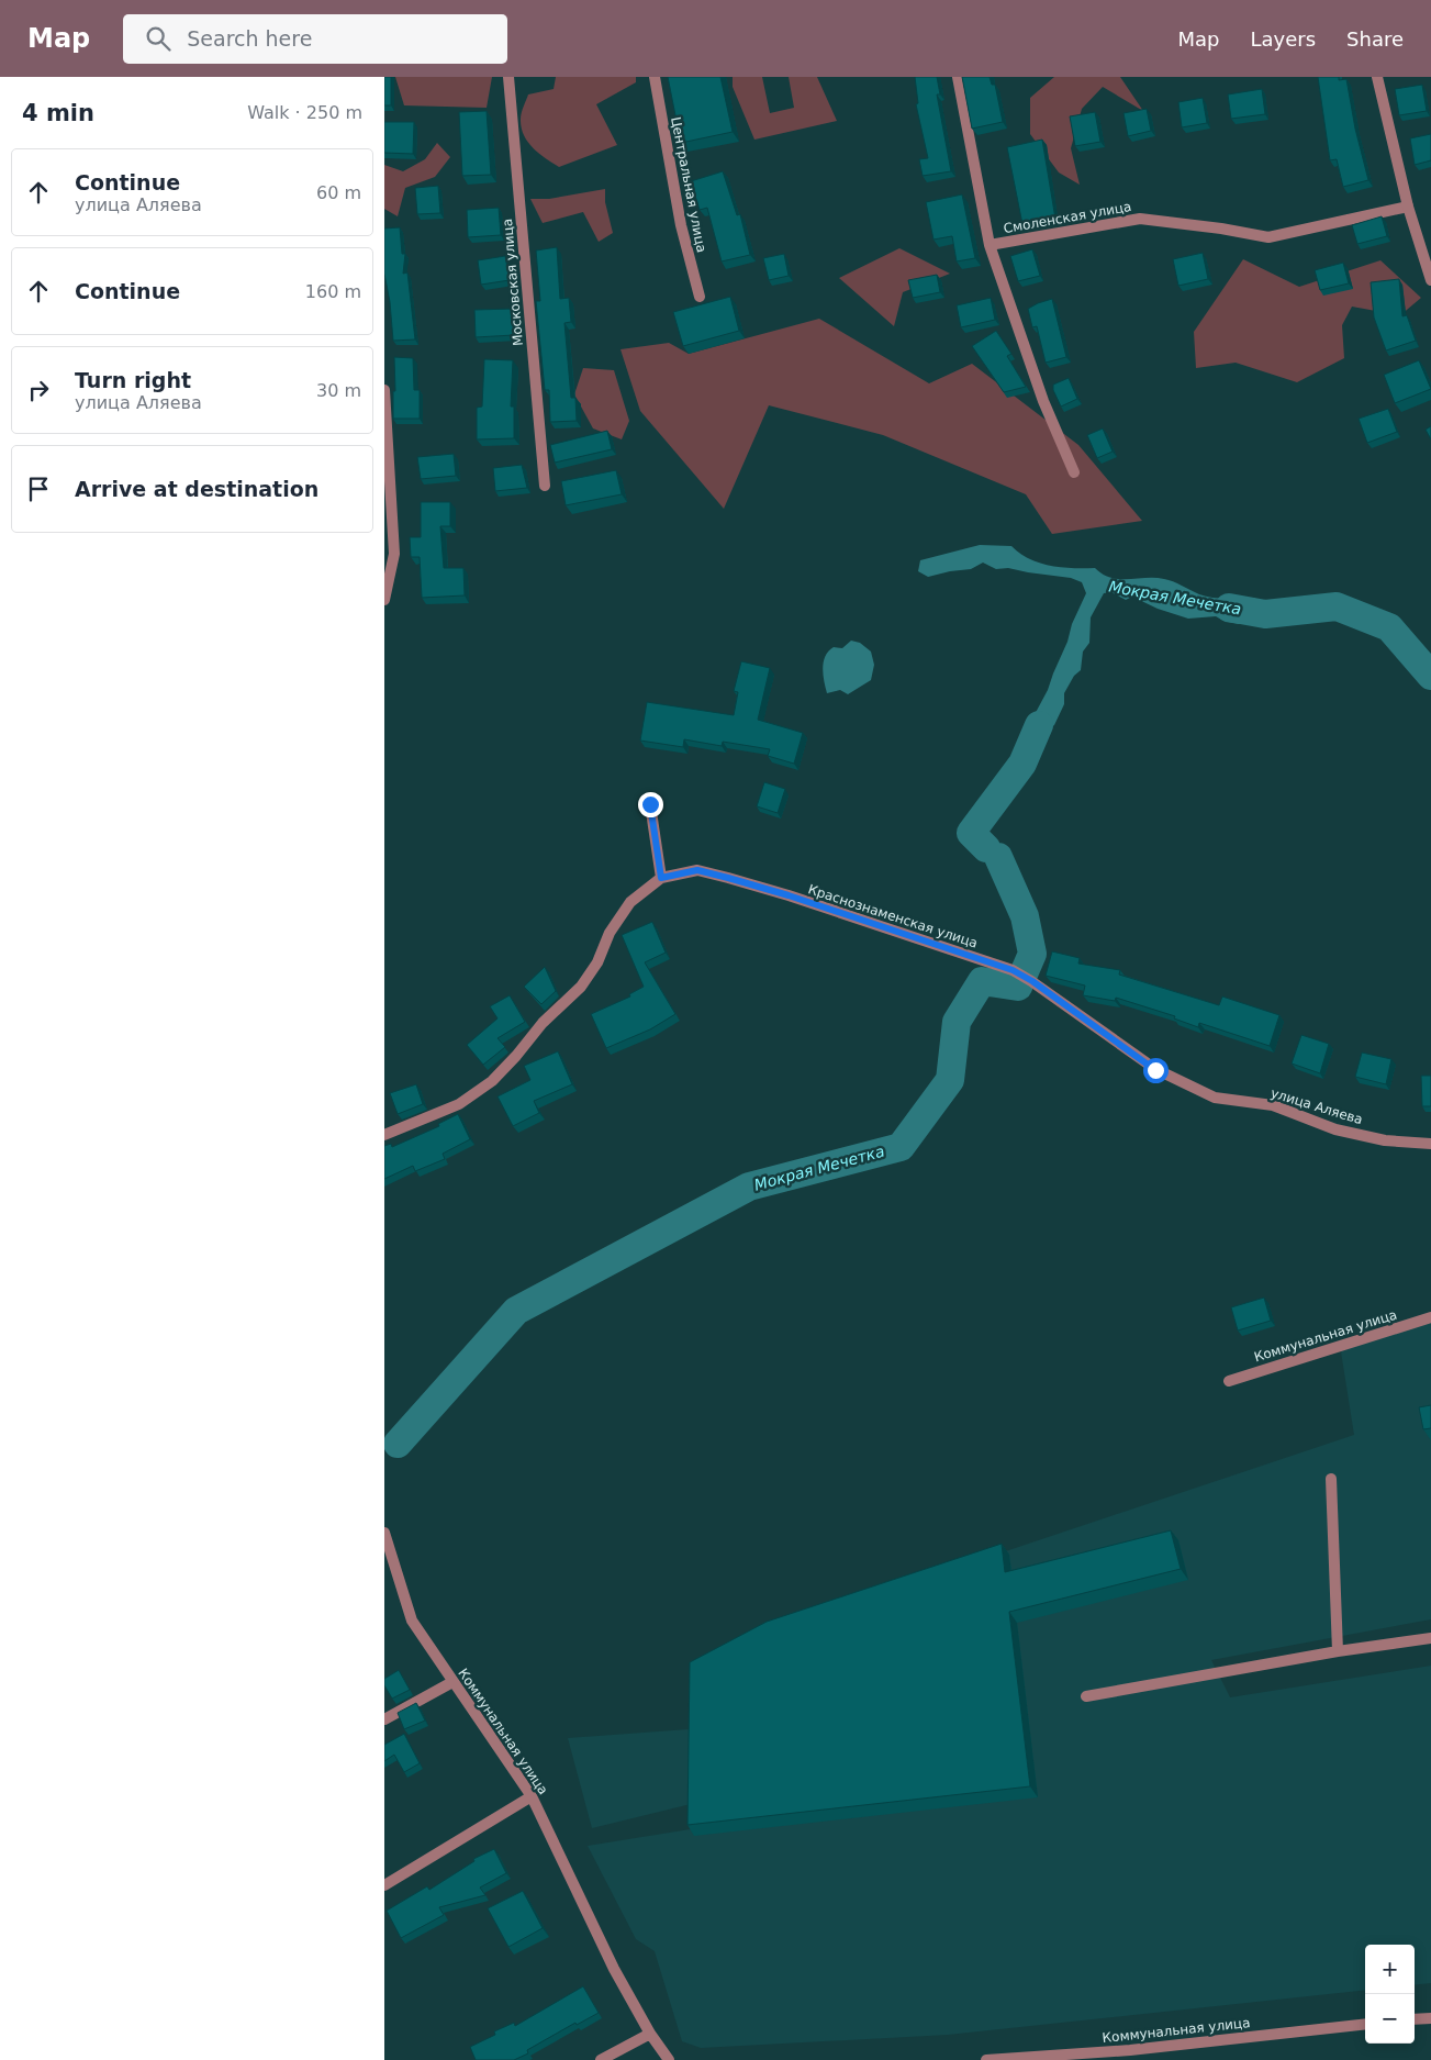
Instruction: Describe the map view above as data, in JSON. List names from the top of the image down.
{
  "streets": {
    "street": [
      "Центральная улица",
      "Смоленская улица",
      "Московская улица",
      "Краснознаменская улица",
      "улица Аляева",
      "Коммунальная улица"
    ]
  },
  "crossings": [
    ["Краснознаменская улица", "улица Аляева"]
  ],
  "water": ["Мокрая Мечетка"],
  "page": {
    "header": "Map",
    "search": "Search here",
    "nav": ["Map", "Layers", "Share"],
    "heading": ["4 min", "Walk · 250 m"],
    "list": [
      ["Continue", "улица Аляева", "60 m"],
      ["Continue", "160 m"],
      ["Turn right", "улица Аляева", "30 m"],
      "Arrive at destination"
    ],
    "map_buttons": ["+", "−"]
  }
}
